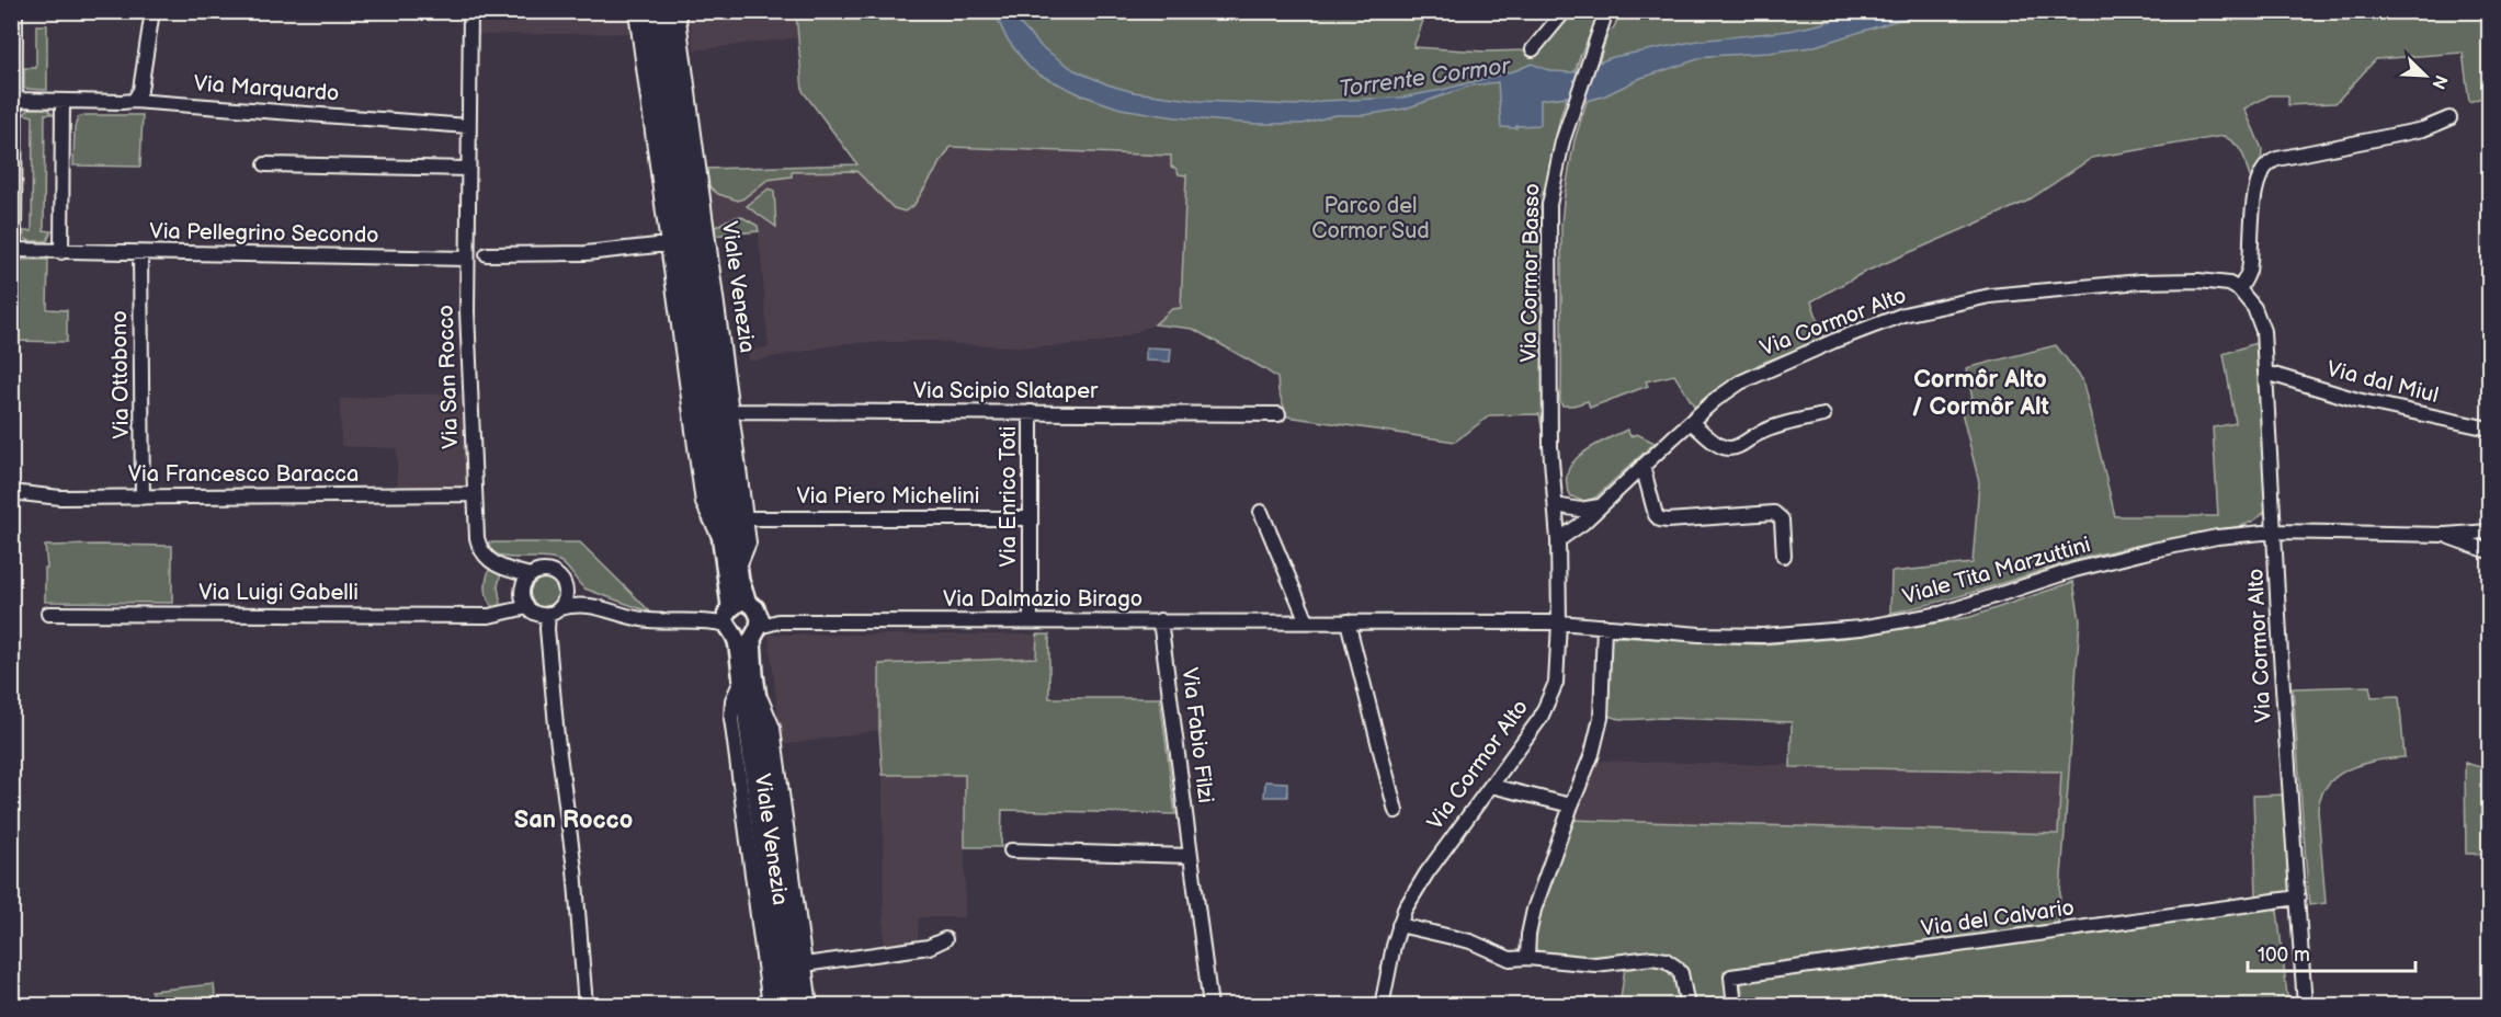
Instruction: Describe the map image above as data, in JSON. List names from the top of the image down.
{
  "streets": {
    "main road": ["Viale Venezia"],
    "street": [
      "Via Marquardo",
      "Via Pellegrino Secondo",
      "Via Cormor Basso",
      "Via Cormor Alto",
      "Via Ottobono",
      "Via San Rocco",
      "Via dal Miul",
      "Via Scipio Slataper",
      "Via Francesco Baracca",
      "Via Piero Michelini",
      "Via Enrico Toti",
      "Viale Tita Marzuttini",
      "Via Luigi Gabelli",
      "Via Dalmazio Birago",
      "Via Fabio Filzi",
      "Via del Calvario"
    ]
  },
  "crossings": [
    ["Via Marquardo", "Via San Rocco"],
    ["Via Pellegrino Secondo", "Via Ottobono"],
    ["Via Pellegrino Secondo", "Via San Rocco"],
    ["Via Cormor Basso", "Via Cormor Alto"],
    ["Viale Venezia", "Via Scipio Slataper"],
    ["Viale Venezia", "Via Piero Michelini"],
    ["Viale Venezia", "Via Dalmazio Birago"],
    ["Via Cormor Alto", "Via dal Miul"],
    ["Via Cormor Alto", "Viale Tita Marzuttini"],
    ["Via Cormor Alto", "Via Dalmazio Birago"],
    ["Via Cormor Alto", "Via del Calvario"],
    ["Via Ottobono", "Via Francesco Baracca"],
    ["Via San Rocco", "Via Francesco Baracca"],
    ["Via San Rocco", "Via Luigi Gabelli"],
    ["Via Scipio Slataper", "Via Enrico Toti"],
    ["Via Piero Michelini", "Via Enrico Toti"],
    ["Via Enrico Toti", "Via Dalmazio Birago"],
    ["Viale Tita Marzuttini", "Via Dalmazio Birago"],
    ["Via Dalmazio Birago", "Via Fabio Filzi"]
  ],
  "districts": ["Cormôr Alto / Cormôr Alt", "San Rocco"],
  "water": ["Torrente Cormor"],
  "parks": ["Parco del Cormor Sud"],
  "scale_bar": "100 m",
  "north": "bottom right"
}
